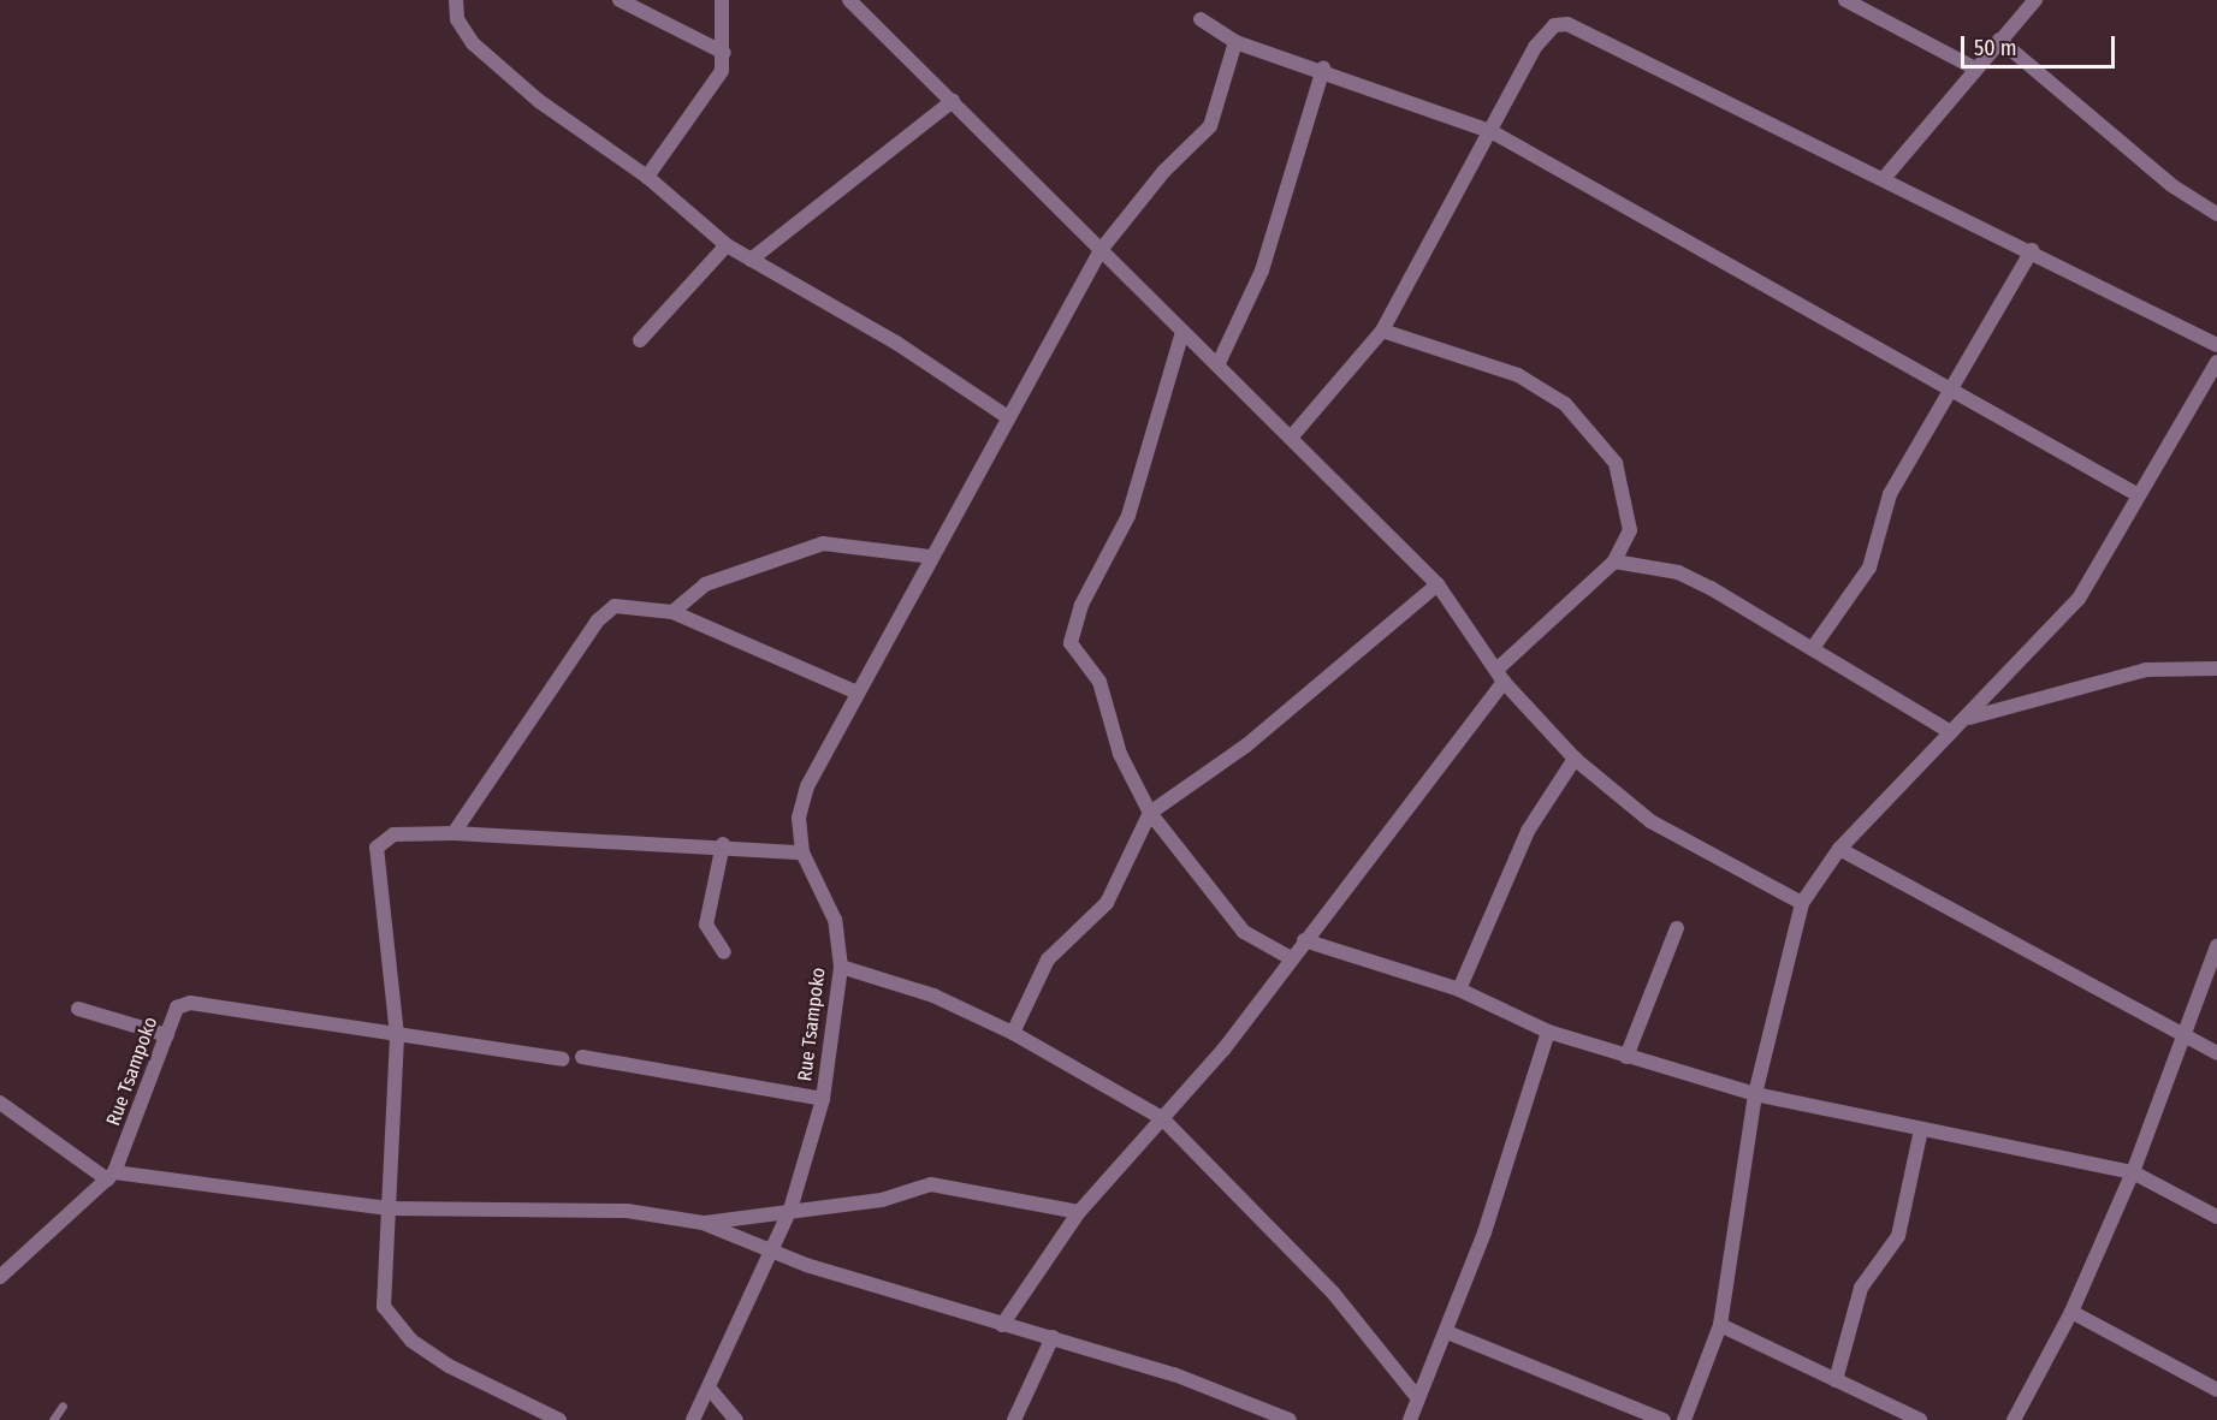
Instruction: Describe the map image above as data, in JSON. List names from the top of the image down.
{
  "streets": {
    "street": ["Rue Tsampoko"]
  },
  "scale_bar": "50 m"
}
